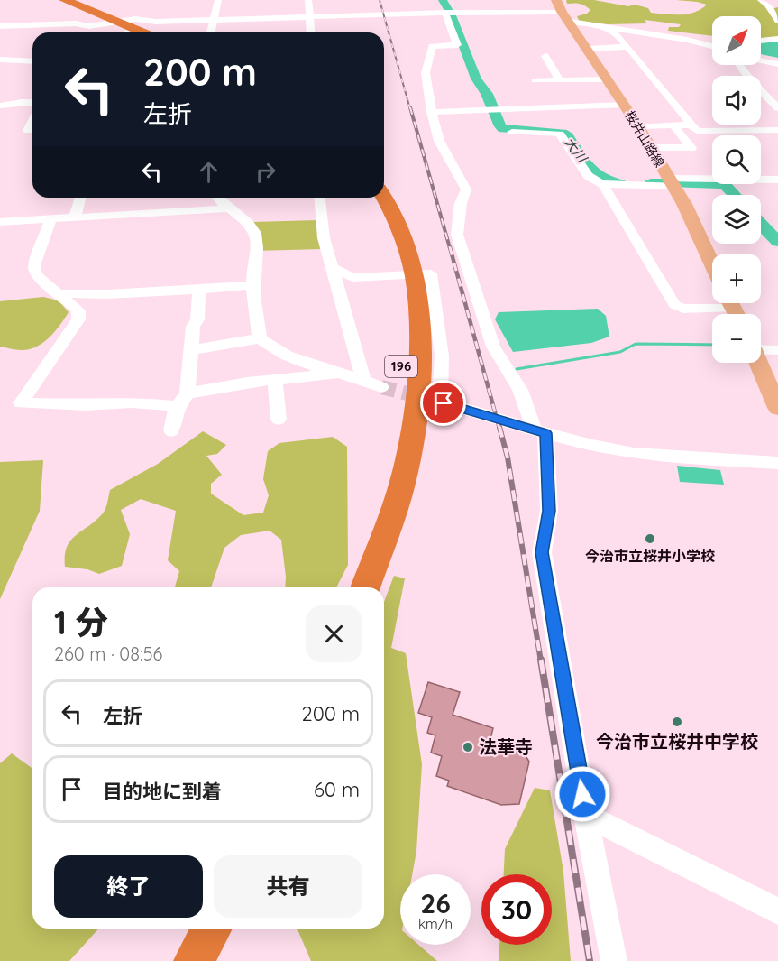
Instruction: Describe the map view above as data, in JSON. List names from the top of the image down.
{
  "streets": {
    "highway": ["196"],
    "main road": ["桜井山路線"]
  },
  "water": ["大川"],
  "places": ["今治市立桜井小学校", "今治市立桜井中学校", "法華寺"],
  "north": "top right",
  "page": {
    "map_buttons": ["+", "−"],
    "turn": ["200 m", "左折"],
    "heading": ["1 分", "260 m · 08:56"],
    "list": [
      {
        "name": "左折",
        "value": "200 m"
      },
      {
        "name": "目的地に到着",
        "value": "60 m"
      }
    ],
    "buttons": ["終了", "共有"],
    "speed": "26 km/h",
    "limit": "30"
  }
}
